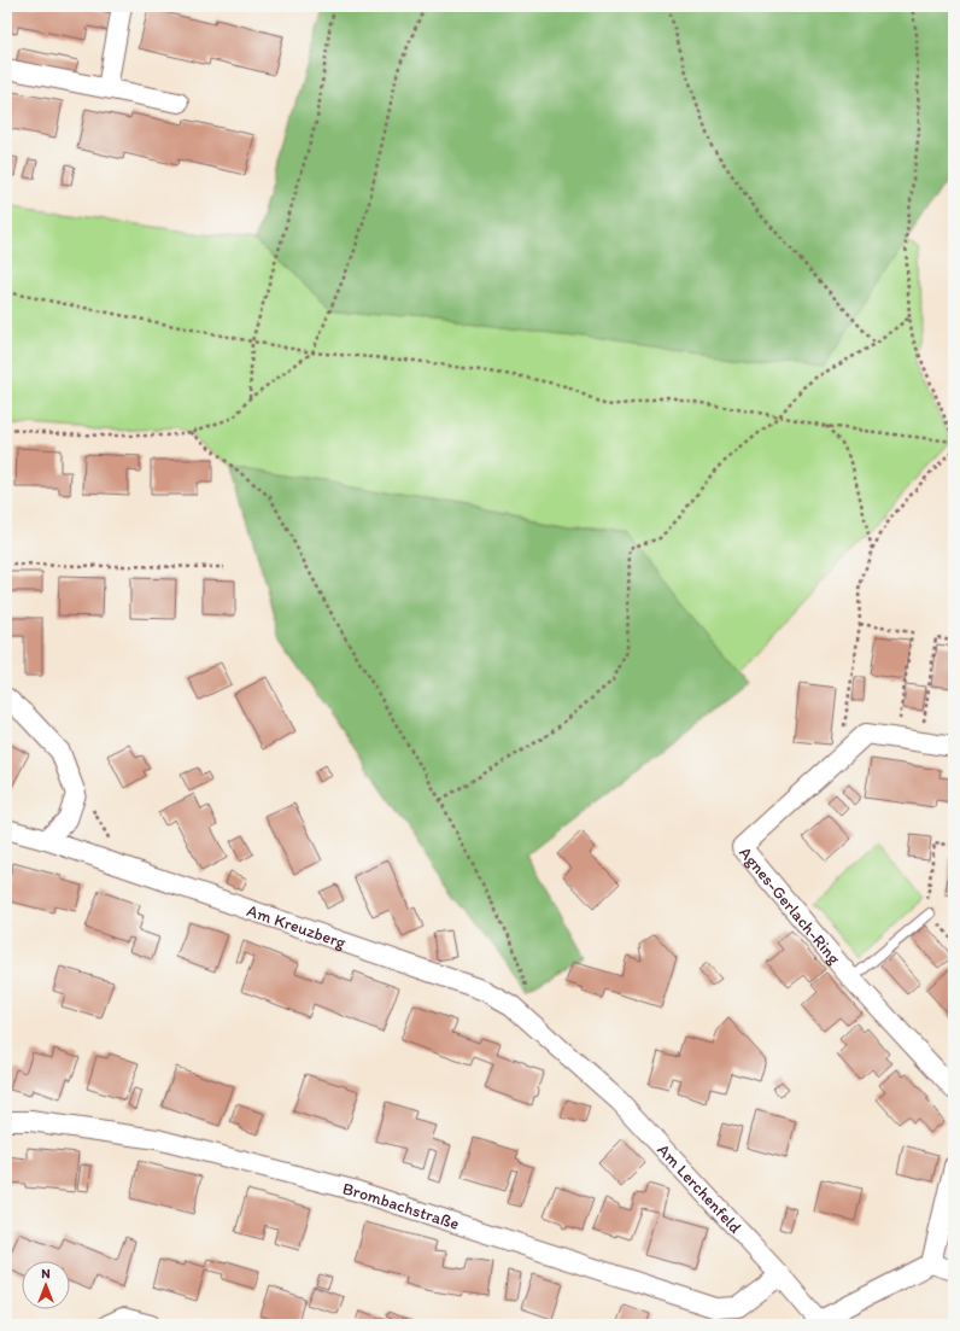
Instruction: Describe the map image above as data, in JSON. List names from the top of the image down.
{
  "streets": {
    "street": [
      "Agnes-Gerlach-Ring",
      "Am Kreuzberg",
      "Am Lerchenfeld",
      "Brombachstraße"
    ]
  },
  "crossings": [
    ["Am Kreuzberg", "Am Lerchenfeld"],
    ["Am Lerchenfeld", "Brombachstraße"]
  ],
  "north": "top"
}
